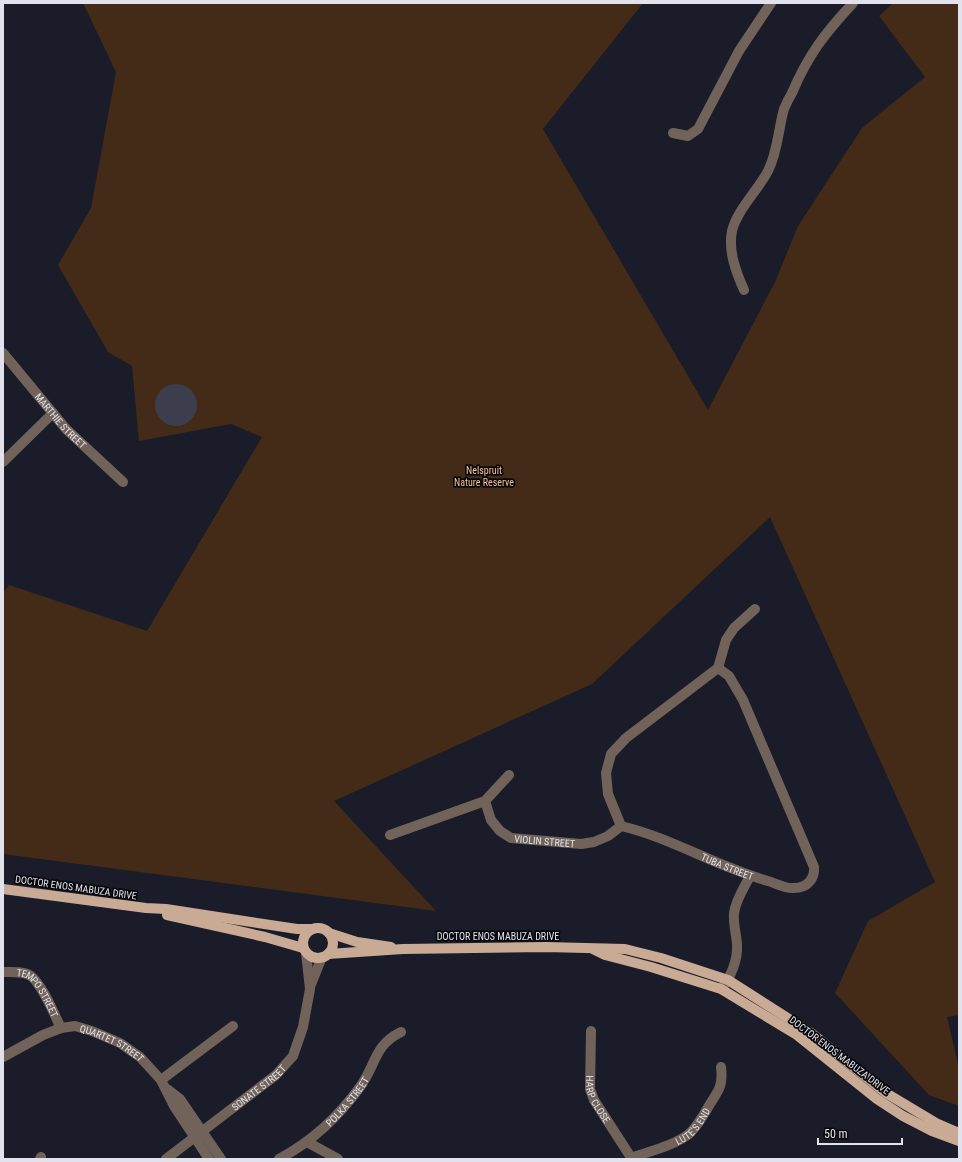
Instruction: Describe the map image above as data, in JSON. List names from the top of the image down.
{
  "streets": {
    "main road": ["DOCTOR ENOS MABUZA DRIVE"],
    "street": [
      "MARTHIE STREET",
      "VIOLIN STREET",
      "TUBA STREET",
      "TEMPO STREET",
      "QUARTET STREET",
      "SONATE STREET",
      "HARP CLOSE",
      "POLKA STREET",
      "LUTE'S END"
    ]
  },
  "crossings": [
    ["VIOLIN STREET", "TUBA STREET"],
    ["DOCTOR ENOS MABUZA DRIVE", "SONATE STREET"],
    ["TEMPO STREET", "QUARTET STREET"],
    ["QUARTET STREET", "SONATE STREET"],
    ["HARP CLOSE", "LUTE'S END"]
  ],
  "parks": ["Nelspruit Nature Reserve"],
  "scale_bar": "50 m"
}
